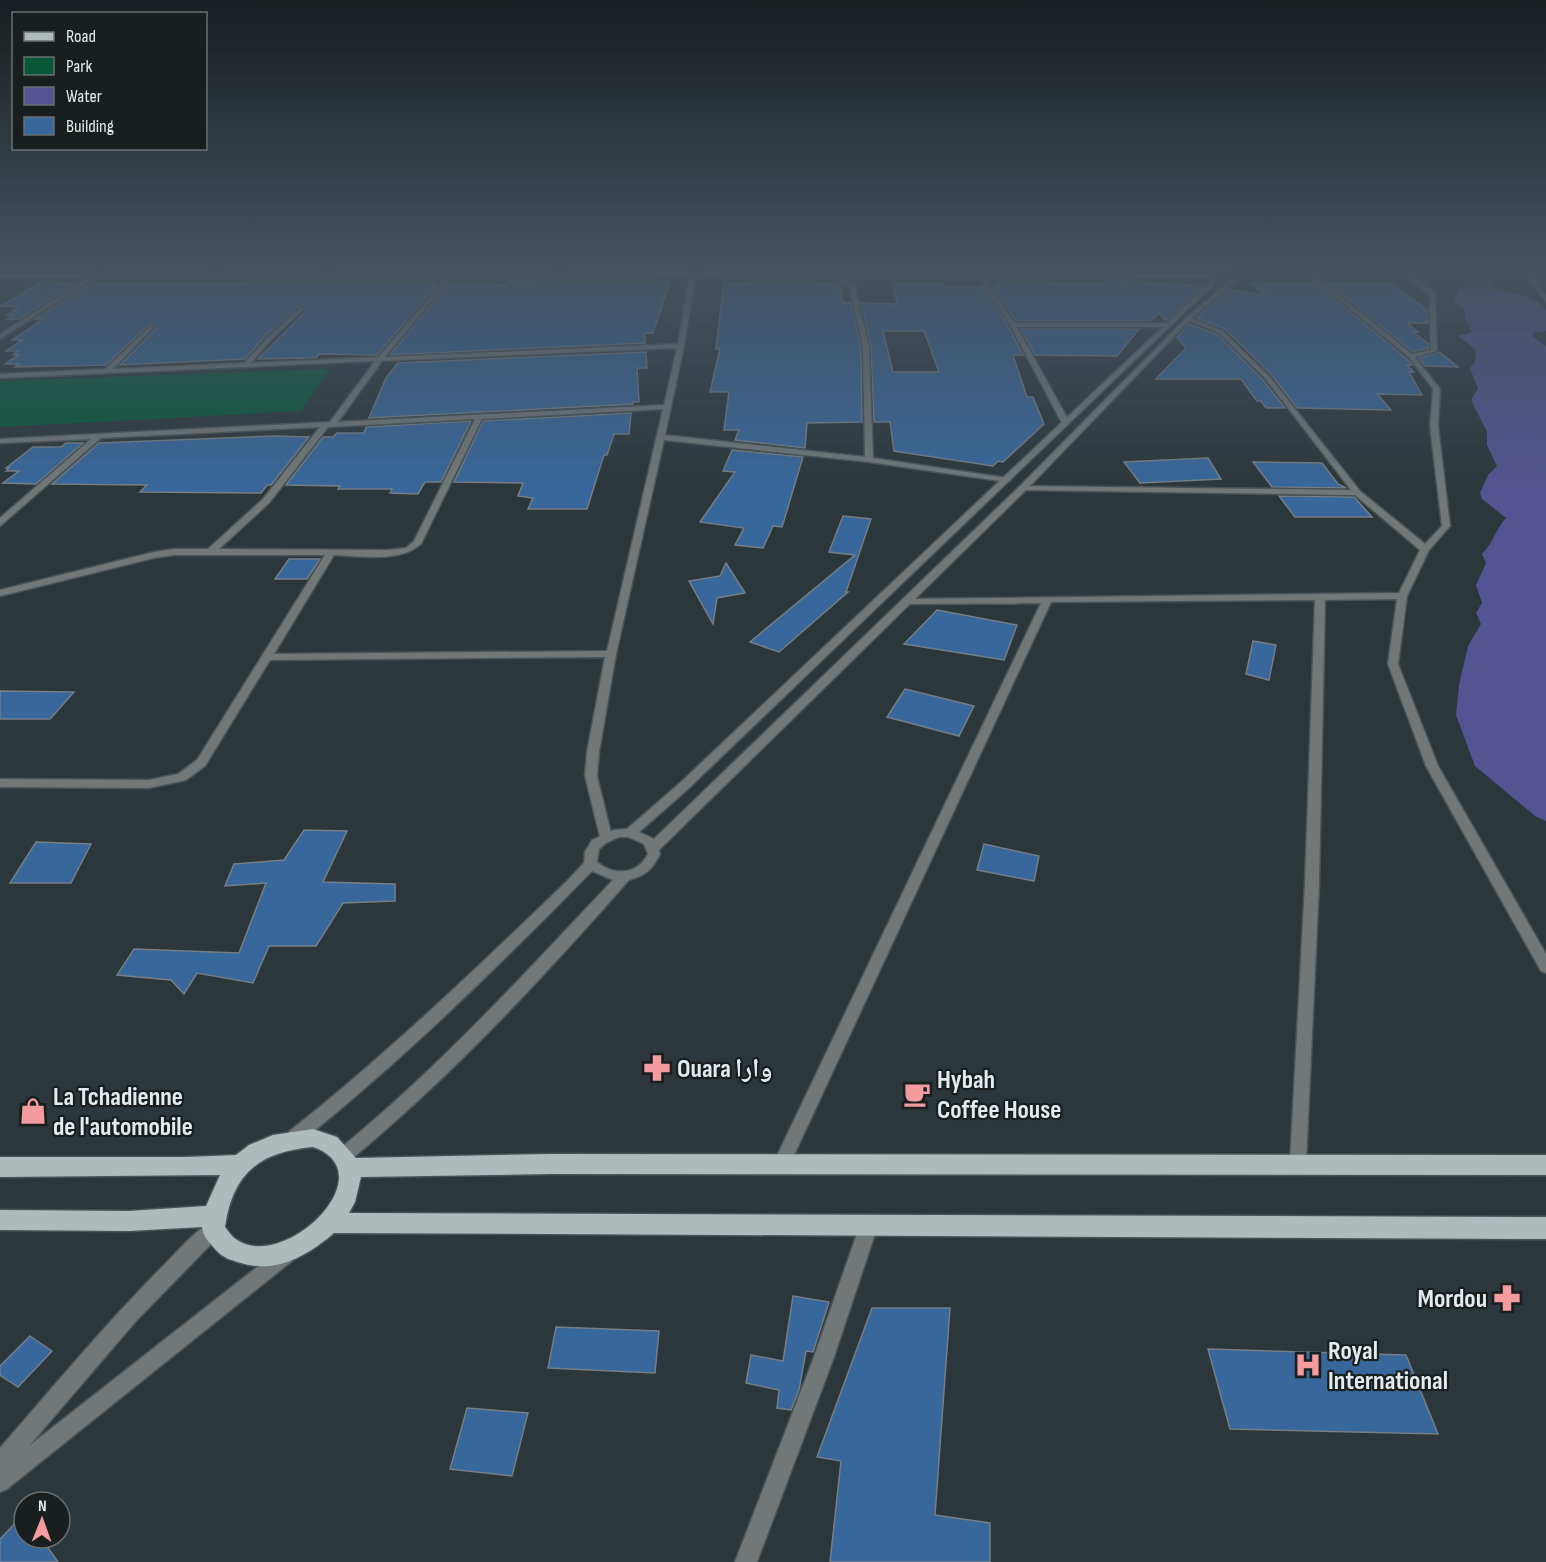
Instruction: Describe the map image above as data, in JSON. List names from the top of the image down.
{
  "places": {
    "pharmacy": ["Ouara وارا", "Mordou"],
    "cafe": ["Hybah Coffee House"],
    "shop": ["La Tchadienne de l'automobile"],
    "hospital": ["Royal International"]
  },
  "legend": [
    "Road",
    "Park",
    "Water",
    "Building"
  ],
  "north": "top"
}
